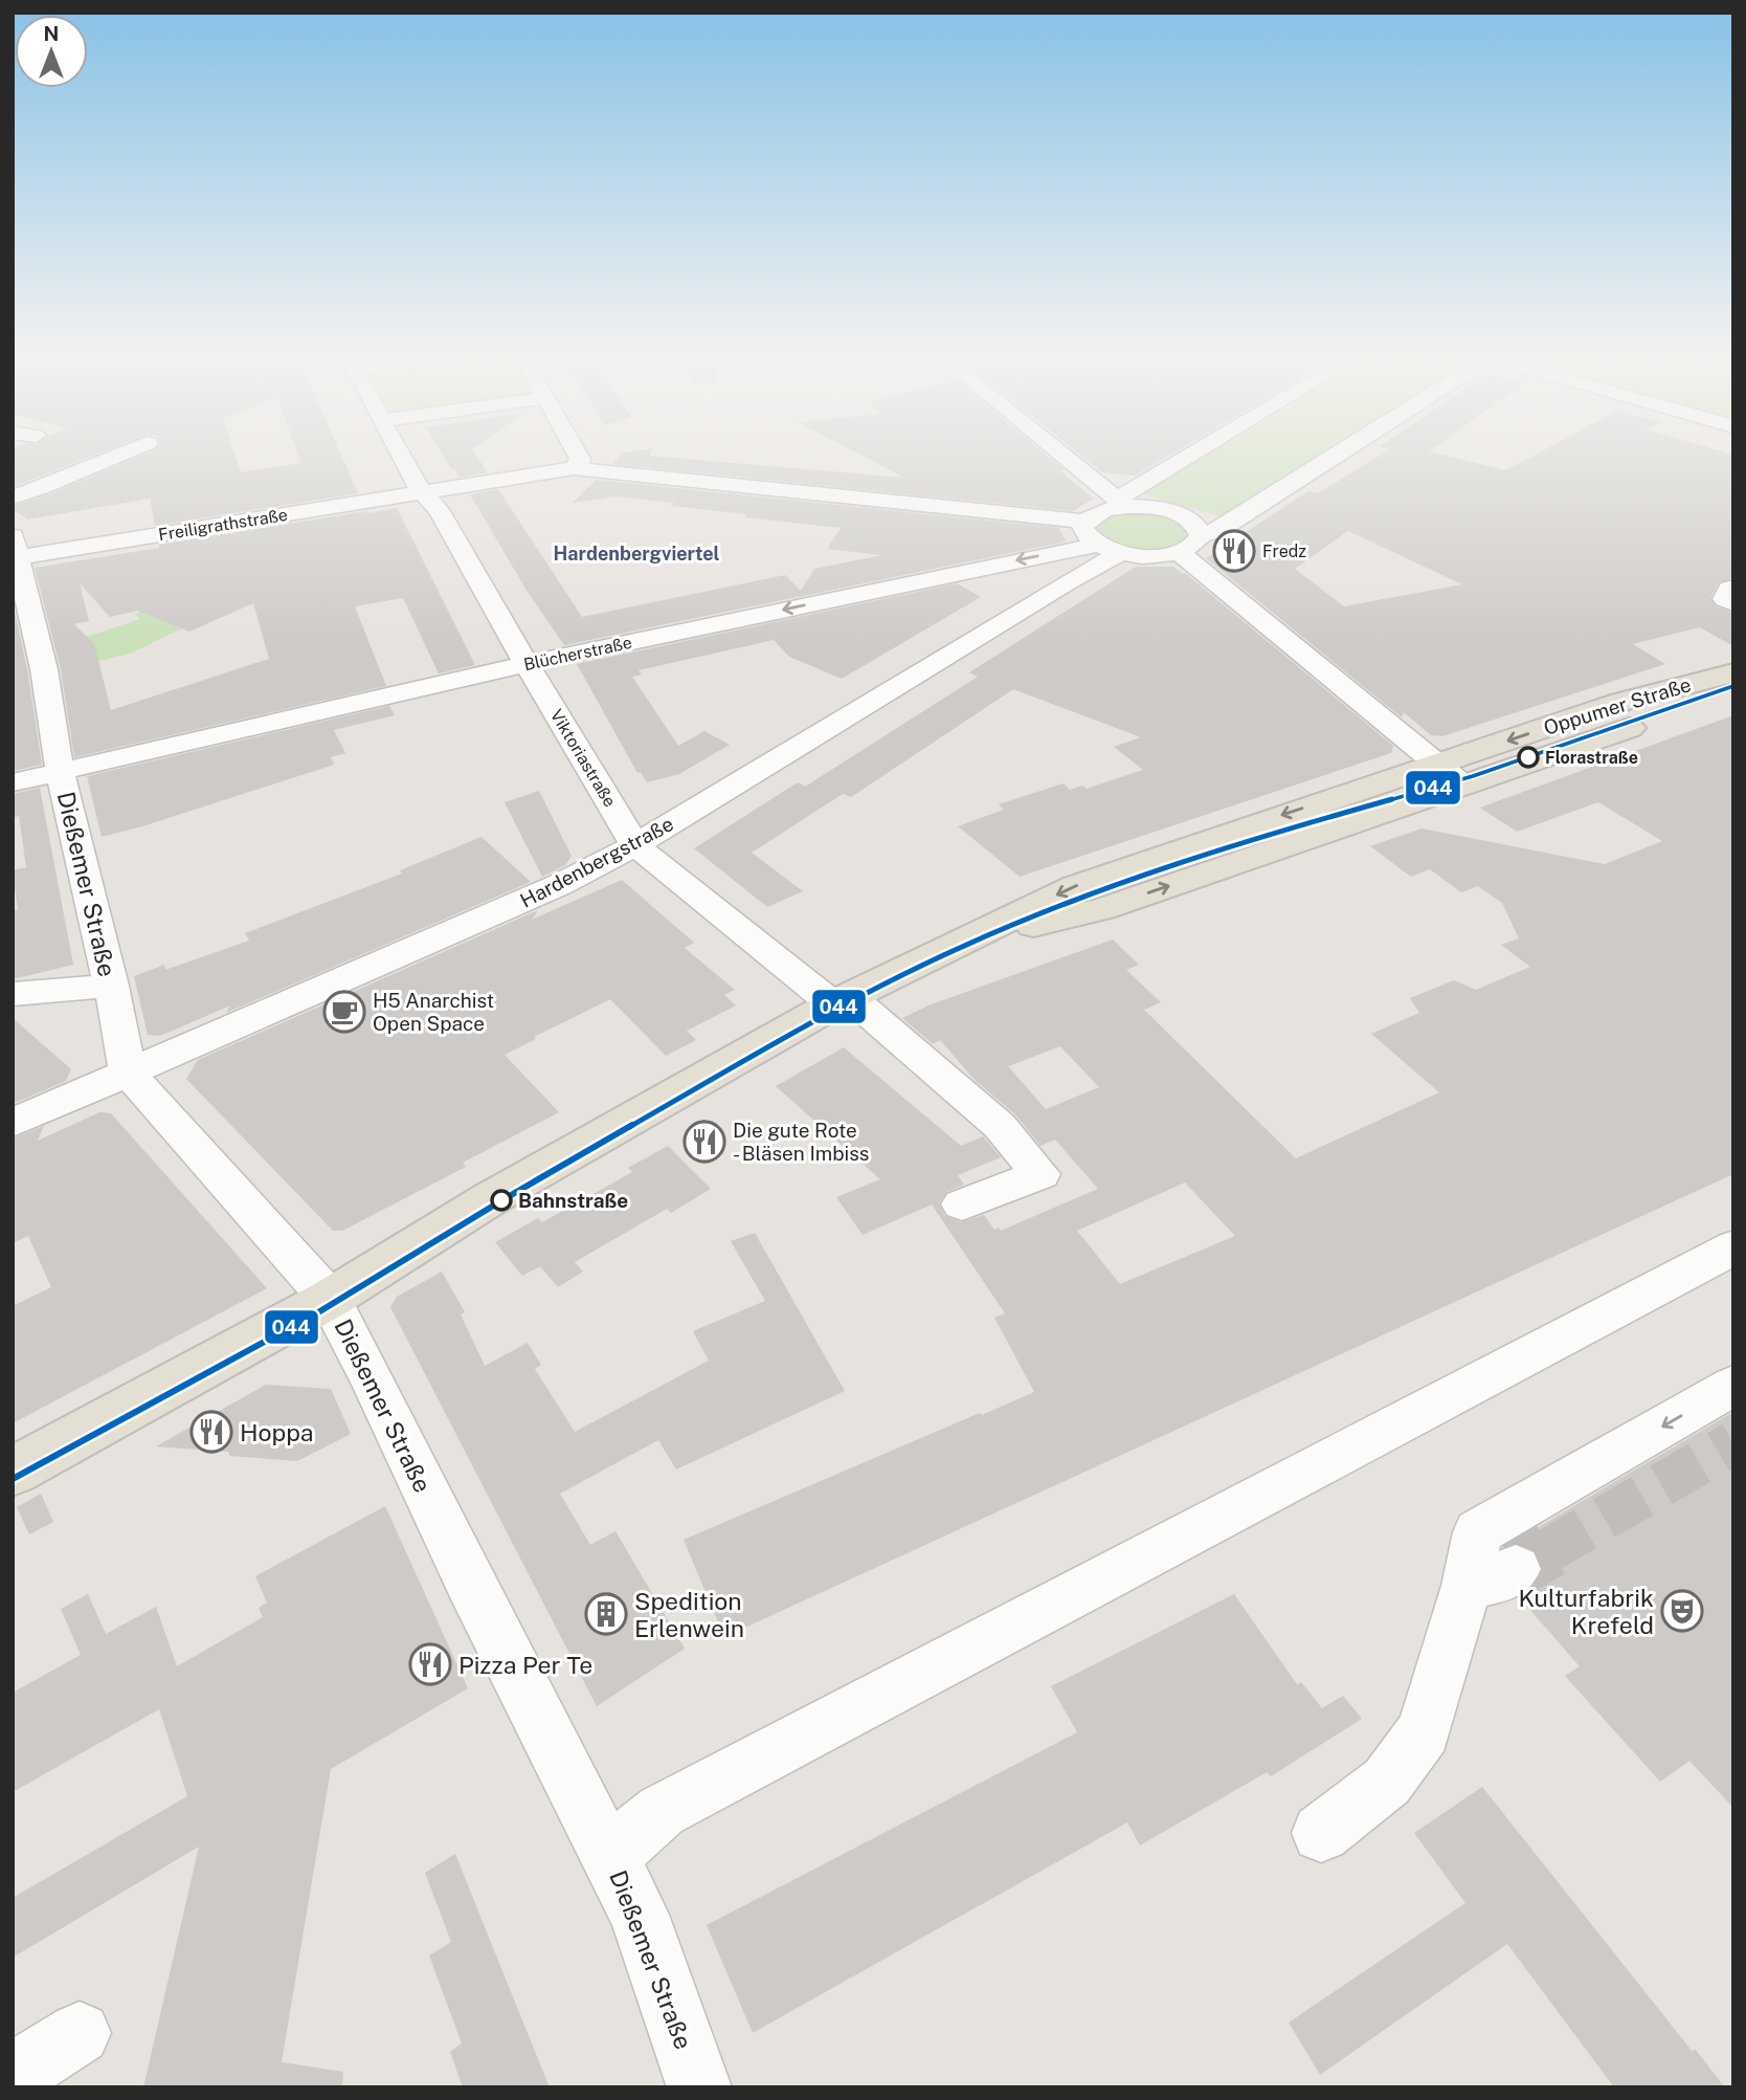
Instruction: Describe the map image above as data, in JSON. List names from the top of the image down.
{
  "streets": {
    "main road": ["Oppumer Straße"],
    "street": [
      "Freiligrathstraße",
      "Blücherstraße",
      "Viktoriastraße",
      "Hardenbergstraße",
      "Dießemer Straße"
    ]
  },
  "crossings": [
    ["Freiligrathstraße", "Viktoriastraße"],
    ["Freiligrathstraße", "Dießemer Straße"],
    ["Blücherstraße", "Viktoriastraße"],
    ["Blücherstraße", "Hardenbergstraße"],
    ["Blücherstraße", "Dießemer Straße"],
    ["Oppumer Straße", "Viktoriastraße"],
    ["Oppumer Straße", "Dießemer Straße"],
    ["Viktoriastraße", "Hardenbergstraße"],
    ["Hardenbergstraße", "Dießemer Straße"]
  ],
  "one_way": ["Blücherstraße"],
  "districts": ["Hardenbergviertel"],
  "places": {
    "restaurant": [
      "Fredz",
      "Die gute Rote - Bläsen Imbiss",
      "Hoppa",
      "Pizza Per Te"
    ],
    "other": ["Florastraße", "Bahnstraße"],
    "cafe": ["H5 Anarchist Open Space"],
    "theatre": ["Kulturfabrik Krefeld"],
    "building": ["Spedition Erlenwein"]
  },
  "lines": ["transit line 044"],
  "north": "top"
}
